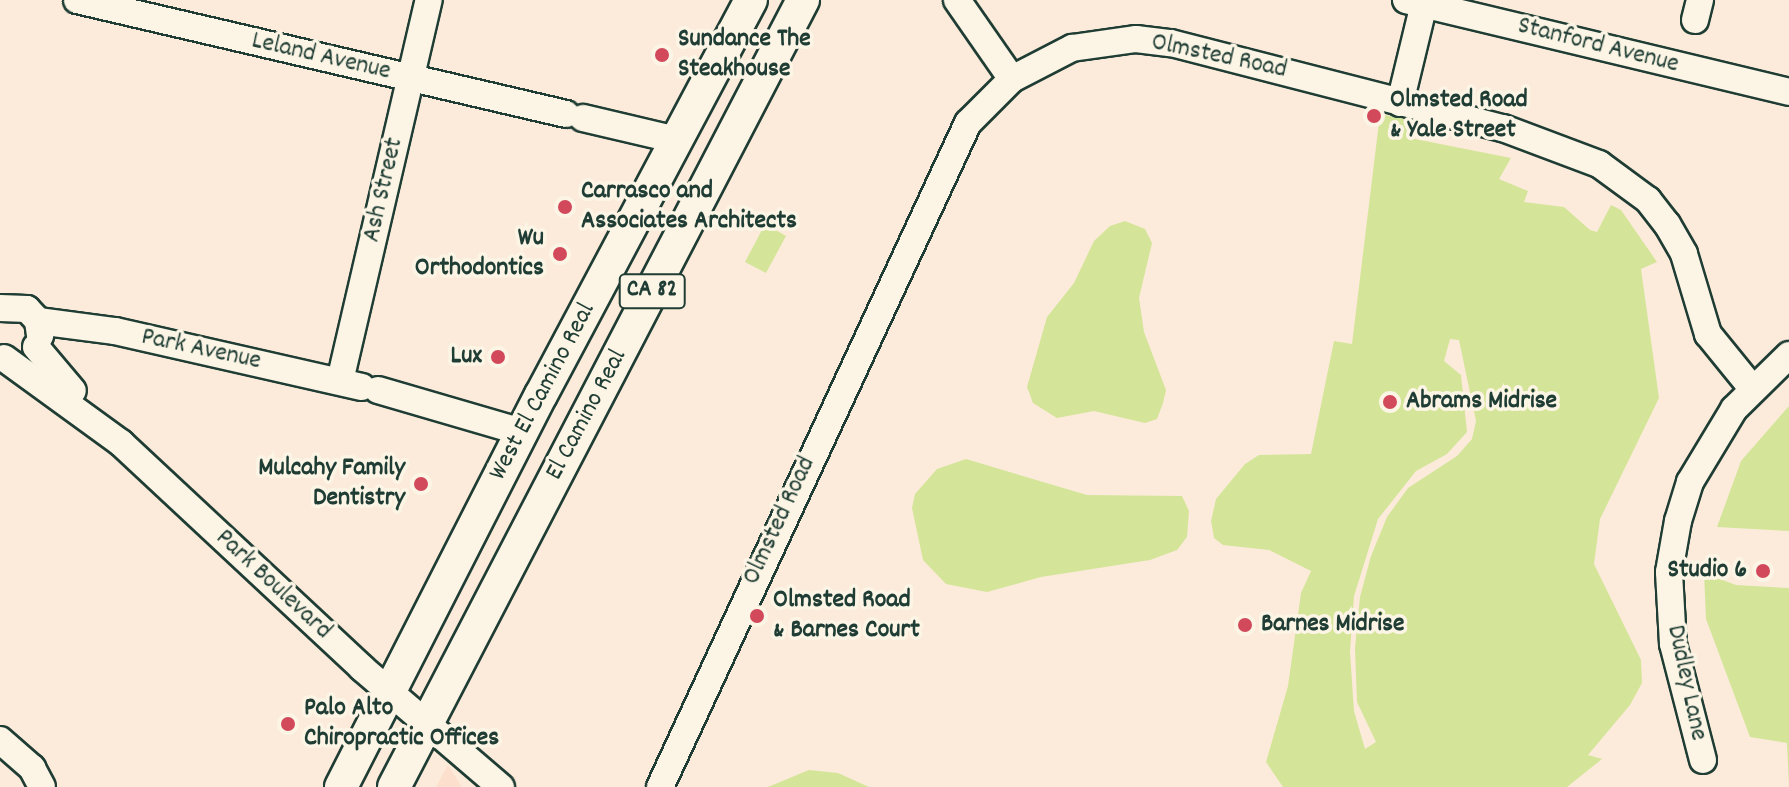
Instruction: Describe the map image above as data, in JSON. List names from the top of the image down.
{
  "streets": {
    "main road": ["CA 82", "West El Camino Real", "El Camino Real"],
    "street": [
      "Stanford Avenue",
      "Leland Avenue",
      "Olmsted Road",
      "Ash Street",
      "Park Avenue",
      "Park Boulevard",
      "Dudley Lane"
    ]
  },
  "crossings": [
    ["Leland Avenue", "Ash Street"],
    ["Leland Avenue", "West El Camino Real"],
    ["Olmsted Road", "Dudley Lane"],
    ["Ash Street", "Park Avenue"],
    ["Park Avenue", "West El Camino Real"],
    ["Park Avenue", "Park Boulevard"],
    ["West El Camino Real", "Park Boulevard"],
    ["El Camino Real", "Park Boulevard"]
  ],
  "places": [
    "Sundance The Steakhouse",
    "Olmsted Road & Yale Street",
    "Carrasco and Associates Architects",
    "Wu Orthodontics",
    "Lux",
    "Abrams Midrise",
    "Mulcahy Family Dentistry",
    "Studio 6",
    "Olmsted Road & Barnes Court",
    "Barnes Midrise",
    "Palo Alto Chiropractic Offices"
  ]
}
